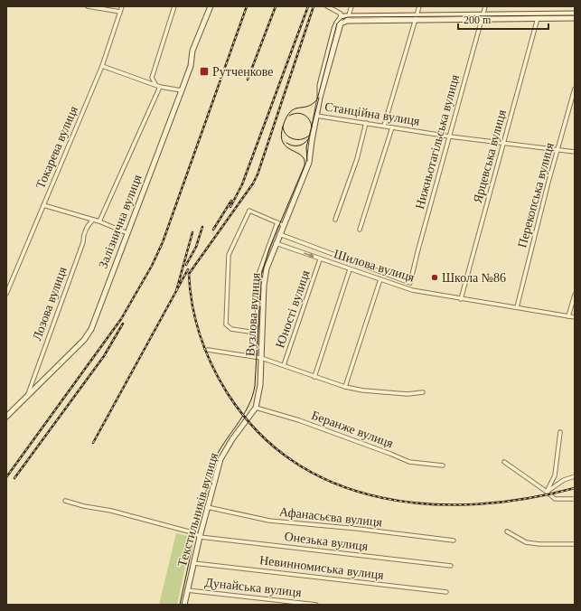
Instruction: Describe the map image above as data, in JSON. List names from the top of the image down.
{
  "streets": {
    "street": [
      "Станційна вулиця",
      "Нижньотагільська вулиця",
      "Токарева вулиця",
      "Ярцевська вулиця",
      "Перекопська вулиця",
      "Залізнична вулиця",
      "Шилова вулиця",
      "Лозова вулиця",
      "Юності вулиця",
      "Вузлова вулиця",
      "Беранже вулиця",
      "Текстильників вулиця",
      "Афанасьєва вулиця",
      "Онезька вулиця",
      "Невинномиська вулиця",
      "Дунайська вулиця"
    ]
  },
  "crossings": [
    ["Станційна вулиця", "Нижньотагільська вулиця"],
    ["Станційна вулиця", "Ярцевська вулиця"],
    ["Станційна вулиця", "Перекопська вулиця"],
    ["Станційна вулиця", "Вузлова вулиця"],
    ["Нижньотагільська вулиця", "Шилова вулиця"],
    ["Ярцевська вулиця", "Шилова вулиця"],
    ["Перекопська вулиця", "Шилова вулиця"],
    ["Залізнична вулиця", "Лозова вулиця"],
    ["Шилова вулиця", "Юності вулиця"],
    ["Шилова вулиця", "Вузлова вулиця"],
    ["Вузлова вулиця", "Беранже вулиця"],
    ["Вузлова вулиця", "Текстильників вулиця"],
    ["Беранже вулиця", "Текстильників вулиця"],
    ["Текстильників вулиця", "Афанасьєва вулиця"],
    ["Текстильників вулиця", "Онезька вулиця"],
    ["Текстильників вулиця", "Невинномиська вулиця"],
    ["Текстильників вулиця", "Дунайська вулиця"]
  ],
  "places": {
    "transit": ["Рутченкове"],
    "other": ["Школа №86"]
  },
  "scale_bar": "200 m"
}
